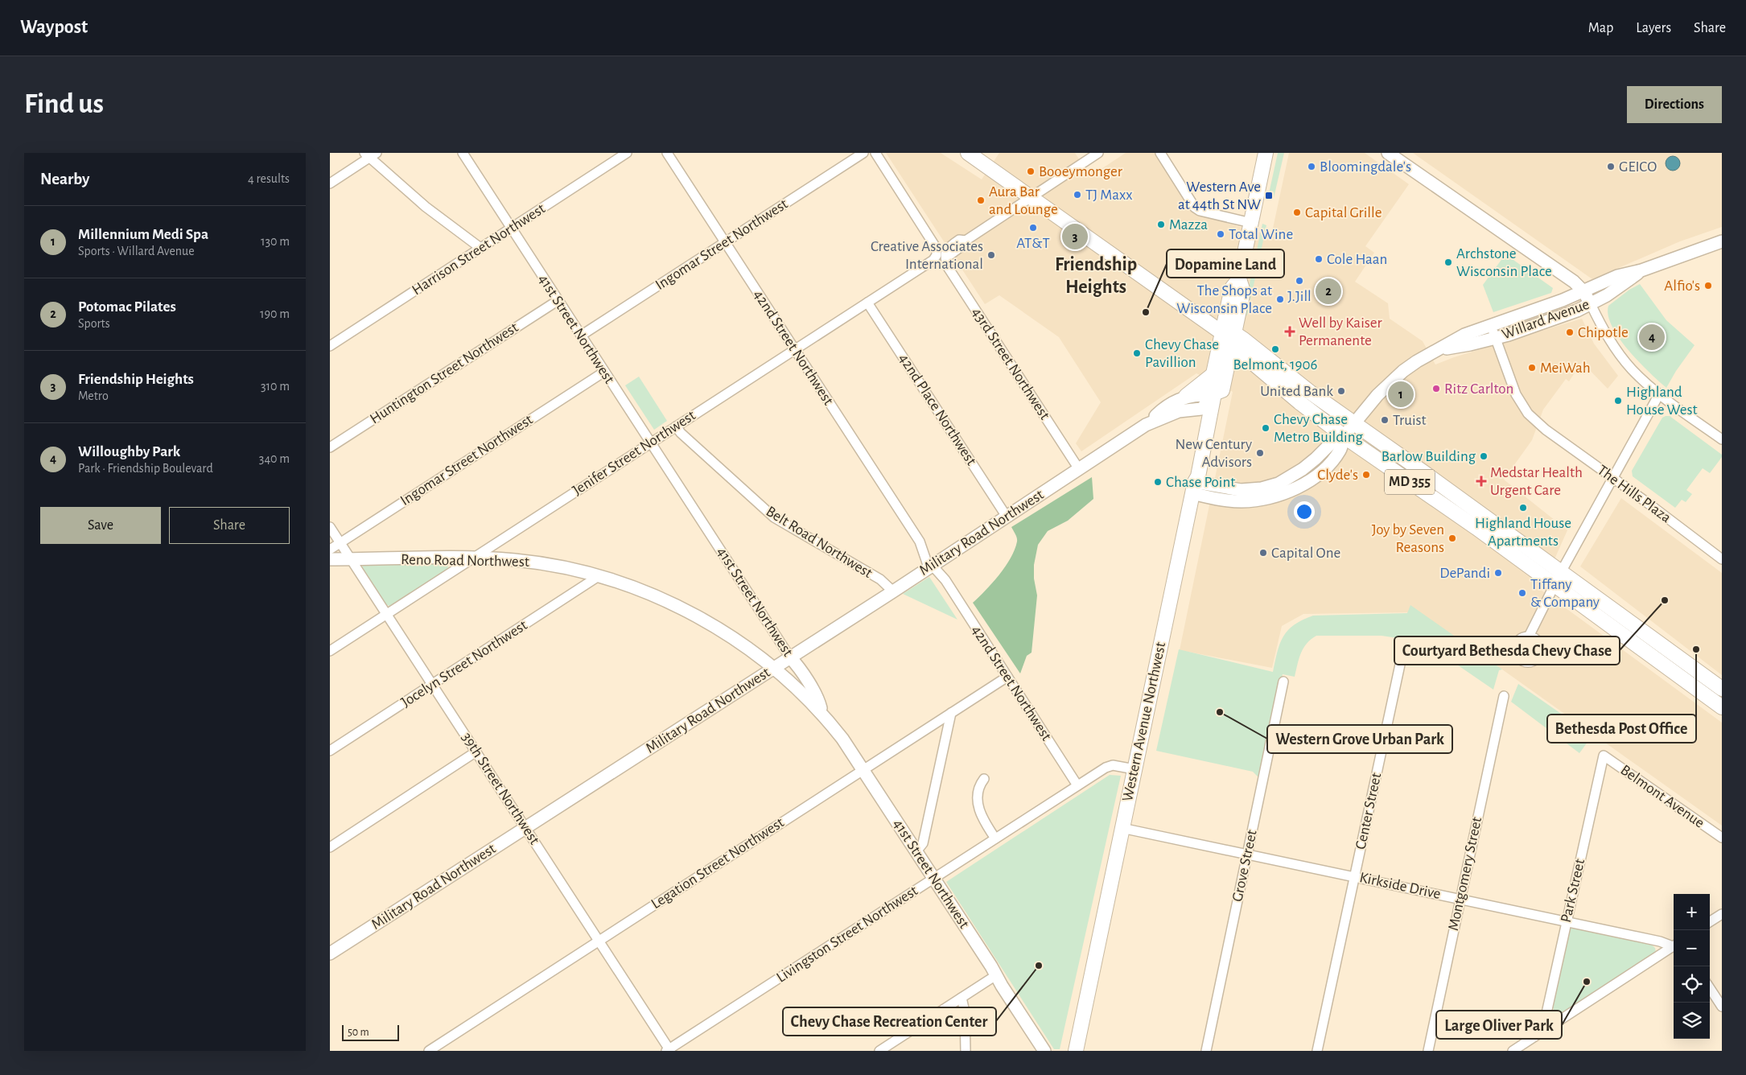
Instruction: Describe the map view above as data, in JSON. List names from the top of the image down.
{
  "streets": {
    "main road": [
      "Willard Avenue",
      "41st Street Northwest",
      "MD 355",
      "Military Road Northwest",
      "Reno Road Northwest",
      "Western Avenue Northwest"
    ],
    "street": [
      "Ingomar Street Northwest",
      "Harrison Street Northwest",
      "42nd Street Northwest",
      "43rd Street Northwest",
      "Huntington Street Northwest",
      "42nd Place Northwest",
      "Jenifer Street Northwest",
      "The Hills Plaza",
      "Belt Road Northwest",
      "Jocelyn Street Northwest",
      "39th Street Northwest",
      "Belmont Avenue",
      "Center Street",
      "Legation Street Northwest",
      "Grove Street",
      "Montgomery Street",
      "Kirkside Drive",
      "Park Street",
      "Livingston Street Northwest"
    ]
  },
  "crossings": [
    ["Ingomar Street Northwest", "41st Street Northwest"],
    ["Ingomar Street Northwest", "42nd Street Northwest"],
    ["Ingomar Street Northwest", "39th Street Northwest"],
    ["Harrison Street Northwest", "41st Street Northwest"],
    ["Willard Avenue", "MD 355"],
    ["Willard Avenue", "The Hills Plaza"],
    ["41st Street Northwest", "Huntington Street Northwest"],
    ["41st Street Northwest", "Jenifer Street Northwest"],
    ["41st Street Northwest", "Military Road Northwest"],
    ["41st Street Northwest", "Reno Road Northwest"],
    ["41st Street Northwest", "Legation Street Northwest"],
    ["41st Street Northwest", "Livingston Street Northwest"],
    ["42nd Street Northwest", "Jenifer Street Northwest"],
    ["42nd Street Northwest", "Military Road Northwest"],
    ["42nd Street Northwest", "Legation Street Northwest"],
    ["42nd Street Northwest", "Livingston Street Northwest"],
    ["43rd Street Northwest", "Jenifer Street Northwest"],
    ["43rd Street Northwest", "Military Road Northwest"],
    ["42nd Place Northwest", "Jenifer Street Northwest"],
    ["42nd Place Northwest", "Military Road Northwest"],
    ["Jenifer Street Northwest", "Belt Road Northwest"],
    ["Jenifer Street Northwest", "Reno Road Northwest"],
    ["Jenifer Street Northwest", "39th Street Northwest"],
    ["MD 355", "Western Avenue Northwest"],
    ["Military Road Northwest", "Belt Road Northwest"],
    ["Military Road Northwest", "Reno Road Northwest"],
    ["Military Road Northwest", "Western Avenue Northwest"],
    ["Military Road Northwest", "39th Street Northwest"],
    ["Reno Road Northwest", "Jocelyn Street Northwest"],
    ["Reno Road Northwest", "39th Street Northwest"],
    ["Jocelyn Street Northwest", "39th Street Northwest"],
    ["Western Avenue Northwest", "Kirkside Drive"],
    ["Western Avenue Northwest", "Livingston Street Northwest"],
    ["39th Street Northwest", "Legation Street Northwest"],
    ["39th Street Northwest", "Livingston Street Northwest"],
    ["Belmont Avenue", "Park Street"],
    ["Center Street", "Kirkside Drive"],
    ["Grove Street", "Kirkside Drive"],
    ["Montgomery Street", "Kirkside Drive"],
    ["Kirkside Drive", "Park Street"]
  ],
  "districts": ["Friendship Heights"],
  "places": {
    "other": [
      "Bloomingdale's",
      "GEICO",
      "Booeymonger",
      "TJ Maxx",
      "Aura Bar and Lounge",
      "Capital Grille",
      "Mazza",
      "AT&T",
      "Total Wine",
      "Creative Associates International",
      "Cole Haan",
      "Archstone Wisconsin Place",
      "J.Jill",
      "Alfio's",
      "The Shops at Wisconsin Place",
      "Dopamine Land",
      "Chipotle",
      "Belmont, 1906",
      "Chevy Chase Pavillion",
      "MeiWah",
      "Ritz Carlton",
      "United Bank",
      "Highland House West",
      "Truist",
      "Chevy Chase Metro Building",
      "New Century Advisors",
      "Barlow Building",
      "Clyde's",
      "Chase Point",
      "Highland House Apartments",
      "Joy by Seven Reasons",
      "Capital One",
      "DePandi",
      "Tiffany & Company",
      "Courtyard Bethesda Chevy Chase",
      "Bethesda Post Office",
      "Western Grove Urban Park",
      "Chevy Chase Recreation Center",
      "Large Oliver Park"
    ],
    "transit": ["Western Ave at 44th St NW"],
    "health": ["Well by Kaiser Permanente", "Medstar Health Urgent Care"]
  },
  "scale_bar": "50 m",
  "page": {
    "header": "Waypost",
    "nav": ["Map", "Layers", "Share"],
    "buttons": [
      "Directions",
      ["Save", "Share"]
    ],
    "title": "Find us",
    "heading": ["Nearby", "4 results"],
    "list": [
      {
        "mark": "1",
        "name": "Millennium Medi Spa",
        "note": "Sports · Willard Avenue",
        "value": "130 m"
      },
      {
        "mark": "2",
        "name": "Potomac Pilates",
        "note": "Sports",
        "value": "190 m"
      },
      {
        "mark": "3",
        "name": "Friendship Heights",
        "note": "Metro",
        "value": "310 m"
      },
      {
        "mark": "4",
        "name": "Willoughby Park",
        "note": "Park · Friendship Boulevard",
        "value": "340 m"
      }
    ],
    "pins": [
      "3",
      "2",
      "4",
      "1"
    ],
    "map_buttons": ["+", "−"],
    "scale": "50 m"
  }
}
